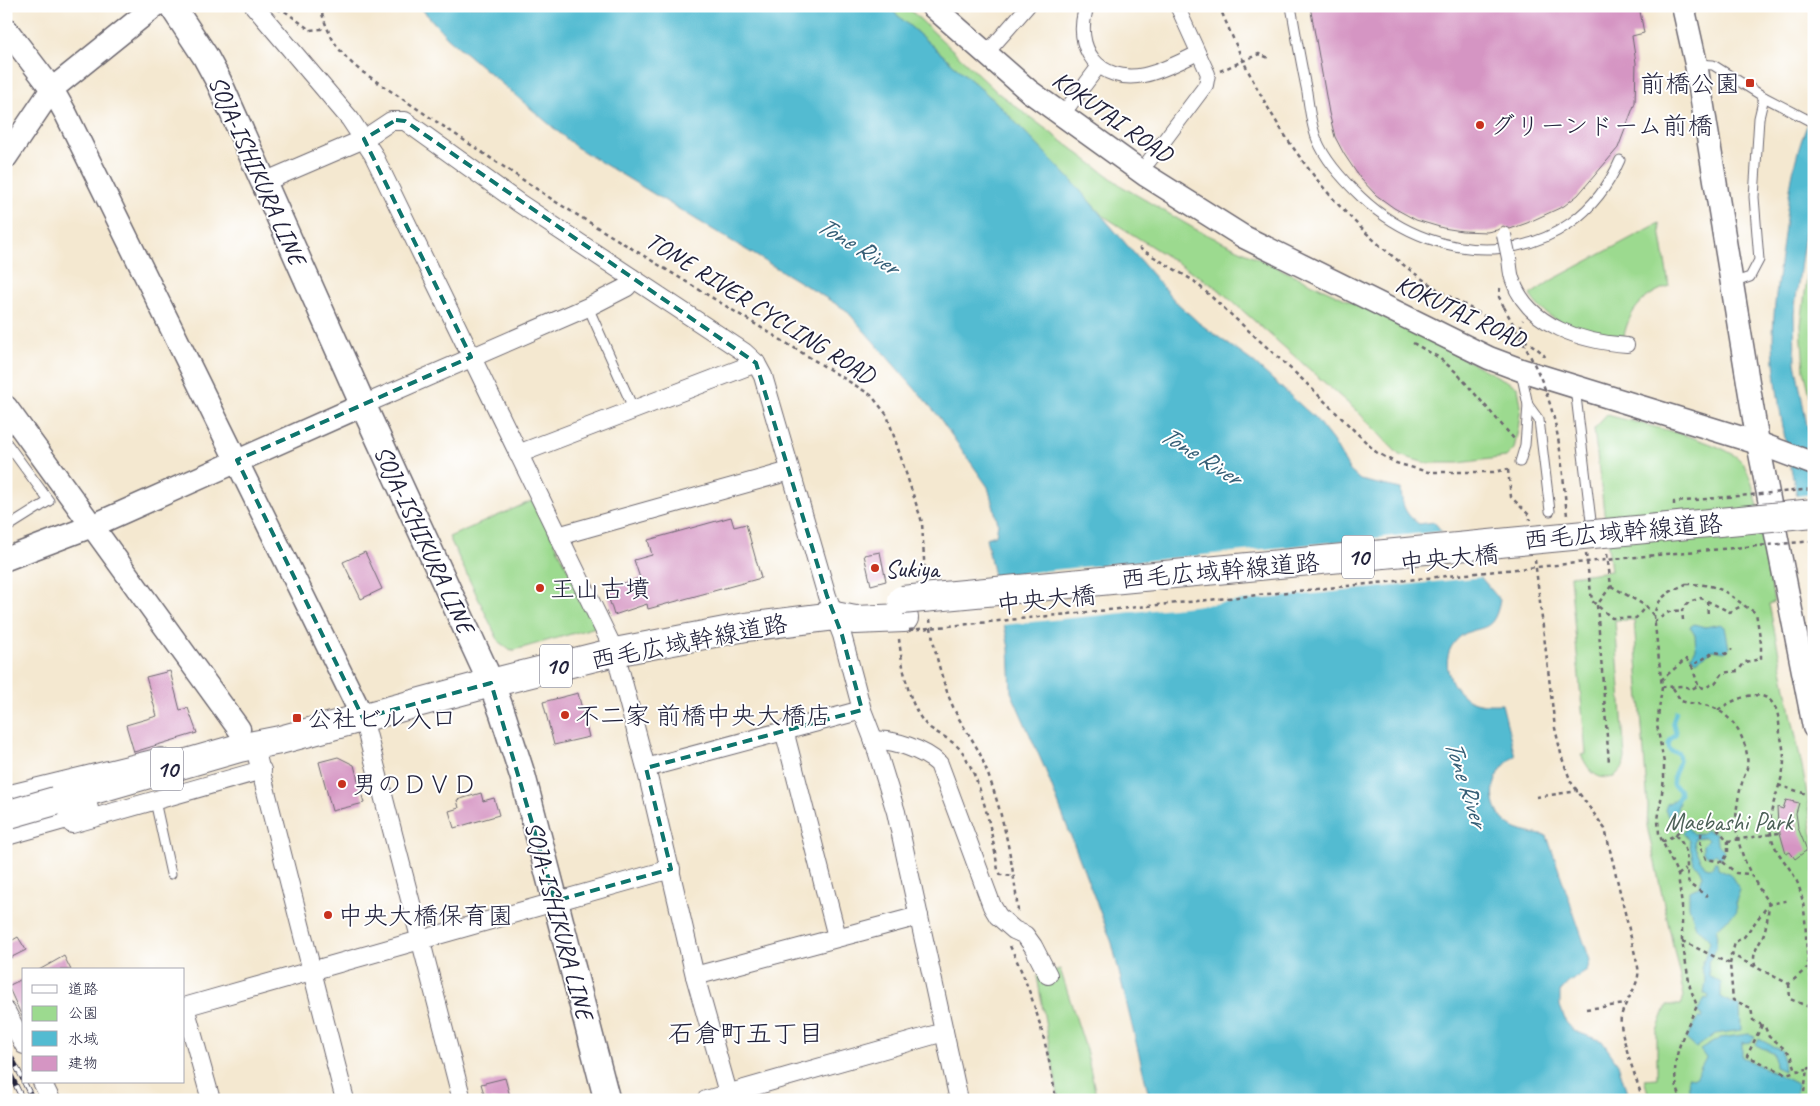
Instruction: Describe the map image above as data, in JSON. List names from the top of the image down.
{
  "streets": {
    "main road": ["SOJA-ISHIKURA LINE", "西毛広域幹線道路", "10"],
    "street": ["KOKUTAI ROAD"],
    "path": ["TONE RIVER CYCLING ROAD", "中央大橋"]
  },
  "crossings": [
    ["SOJA-ISHIKURA LINE", "西毛広域幹線道路"],
    ["西毛広域幹線道路", "中央大橋"]
  ],
  "districts": ["石倉町五丁目"],
  "water": ["Tone River"],
  "parks": ["Maebashi Park"],
  "places": {
    "transit": ["前橋公園", "公社ビル入口"],
    "other": [
      "グリーンドーム前橋",
      "Sukiya",
      "王山古墳",
      "不二家 前橋中央大橋店",
      "男のＤＶＤ",
      "中央大橋保育園"
    ]
  },
  "legend": [
    "道路",
    "公園",
    "水域",
    "建物"
  ]
}
